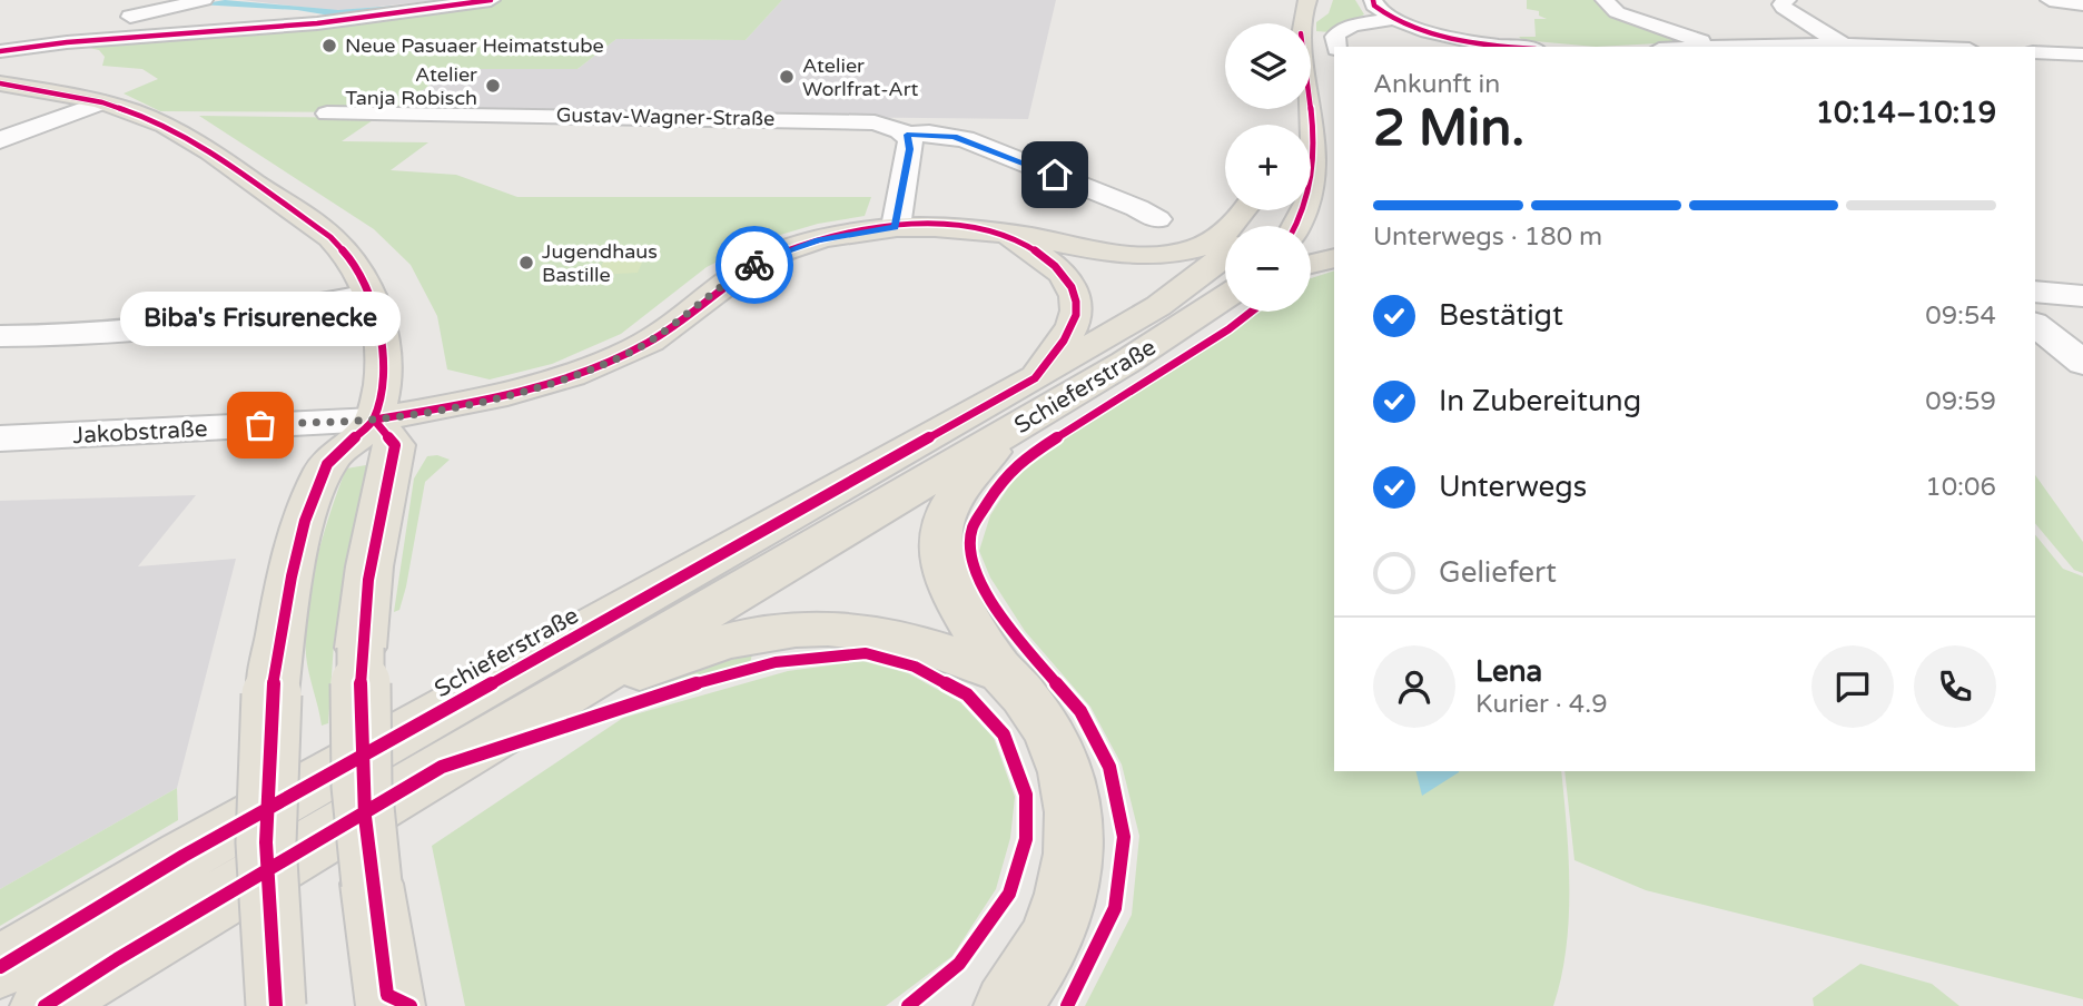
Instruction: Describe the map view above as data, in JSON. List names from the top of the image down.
{
  "streets": {
    "main road": ["Schieferstraße"],
    "street": ["Gustav-Wagner-Straße", "Jakobstraße"]
  },
  "places": [
    "Neue Pasuaer Heimatstube",
    "Atelier Worlfrat-Art",
    "Atelier Tanja Robisch",
    "Jugendhaus Bastille",
    "Biba's Frisurenecke"
  ],
  "page": {
    "map_buttons": ["+", "−"],
    "heading": ["2 Min.", "Ankunft in", "10:14–10:19"],
    "panel": ["Lena", "Kurier · 4.9"],
    "bar": "Unterwegs · 180 m",
    "list": [
      ["Bestätigt", "09:54"],
      ["In Zubereitung", "09:59"],
      ["Unterwegs", "10:06"],
      "Geliefert"
    ],
    "bubble": "Biba's Frisurenecke"
  }
}
